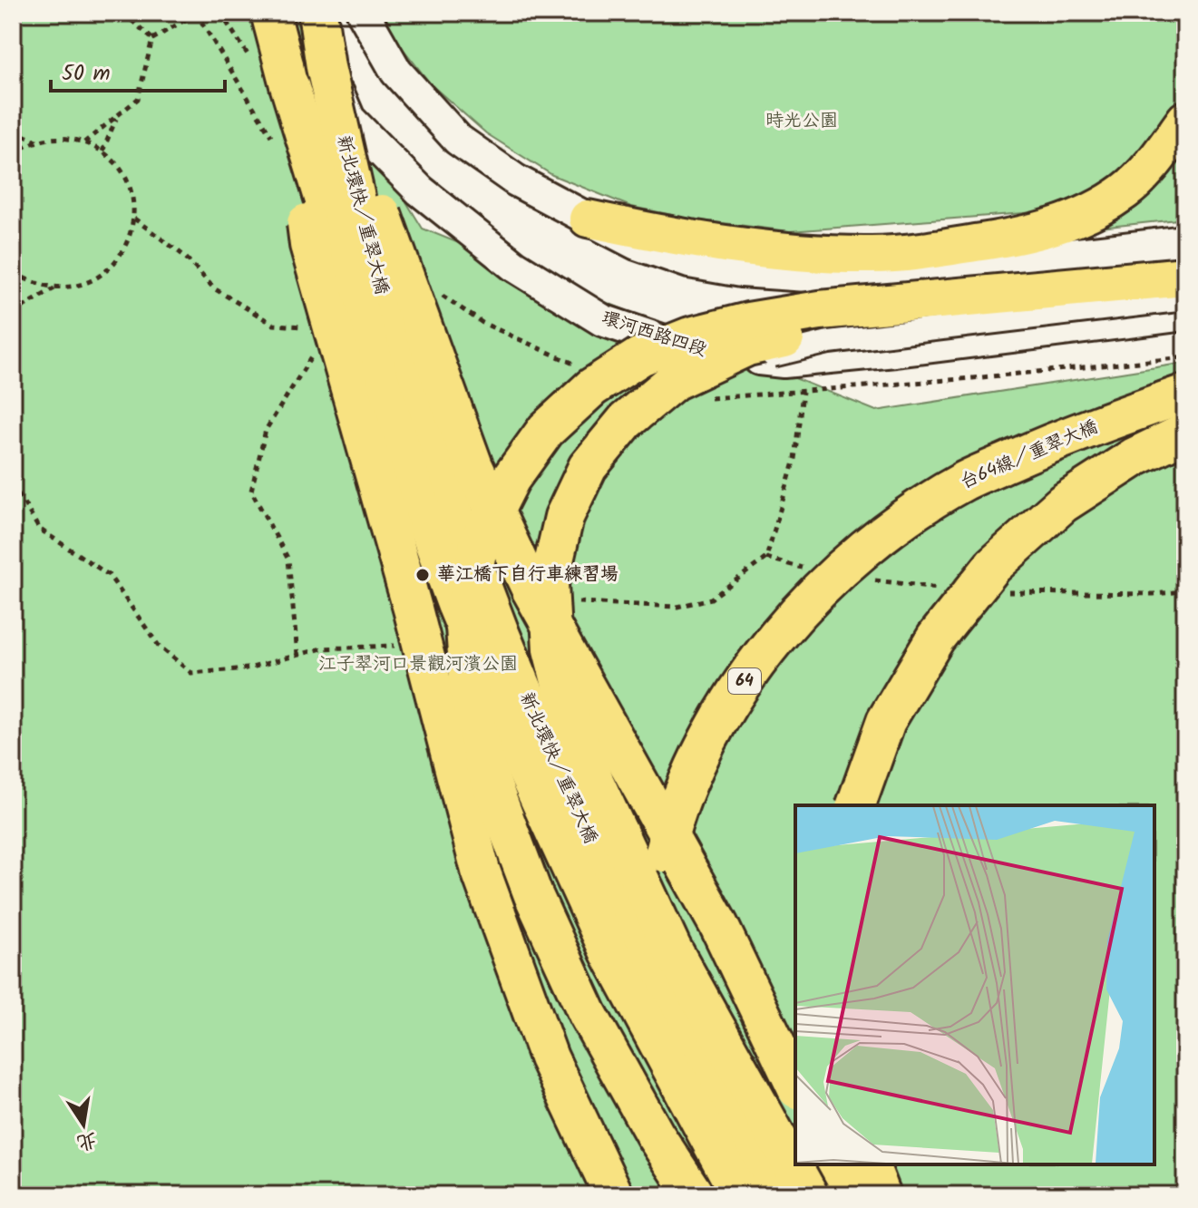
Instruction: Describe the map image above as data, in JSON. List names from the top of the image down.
{
  "streets": {
    "highway": ["新北環快／重翠大橋", "台64線／重翠大橋", "64"],
    "main road": ["環河西路四段"]
  },
  "parks": ["時光公園", "江子翠河口景觀河濱公園"],
  "places": ["華江橋下自行車練習場"],
  "scale_bar": "50 m",
  "north": "bottom"
}
